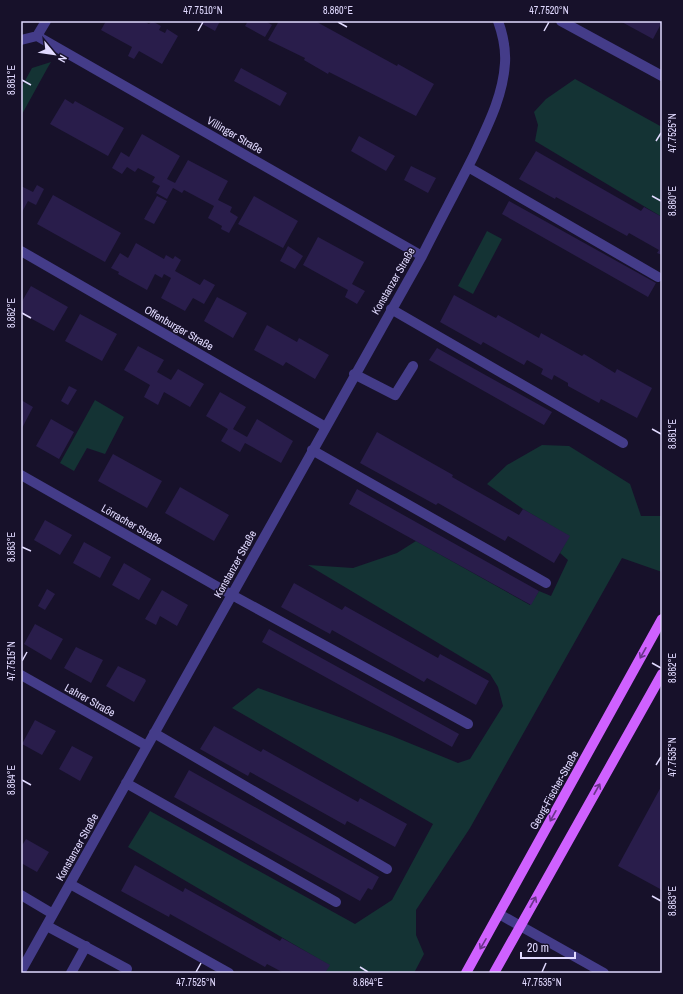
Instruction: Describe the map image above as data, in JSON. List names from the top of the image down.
{
  "streets": {
    "main road": ["Georg-Fischer-Straße"],
    "street": [
      "Villinger Straße",
      "Konstanzer Straße",
      "Offenburger Straße",
      "Lörracher Straße",
      "Lahrer Straße"
    ]
  },
  "crossings": [
    ["Villinger Straße", "Konstanzer Straße"],
    ["Konstanzer Straße", "Offenburger Straße"],
    ["Konstanzer Straße", "Lörracher Straße"],
    ["Konstanzer Straße", "Lahrer Straße"]
  ],
  "scale_bar": "20 m",
  "north": "bottom right",
  "coordinates": [
    "47.7510°N",
    "8.860°E",
    "47.7520°N",
    "8.861°E",
    "47.7525°N",
    "8.862°E",
    "8.863°E",
    "47.7515°N",
    "47.7535°N",
    "8.864°E"
  ]
}
